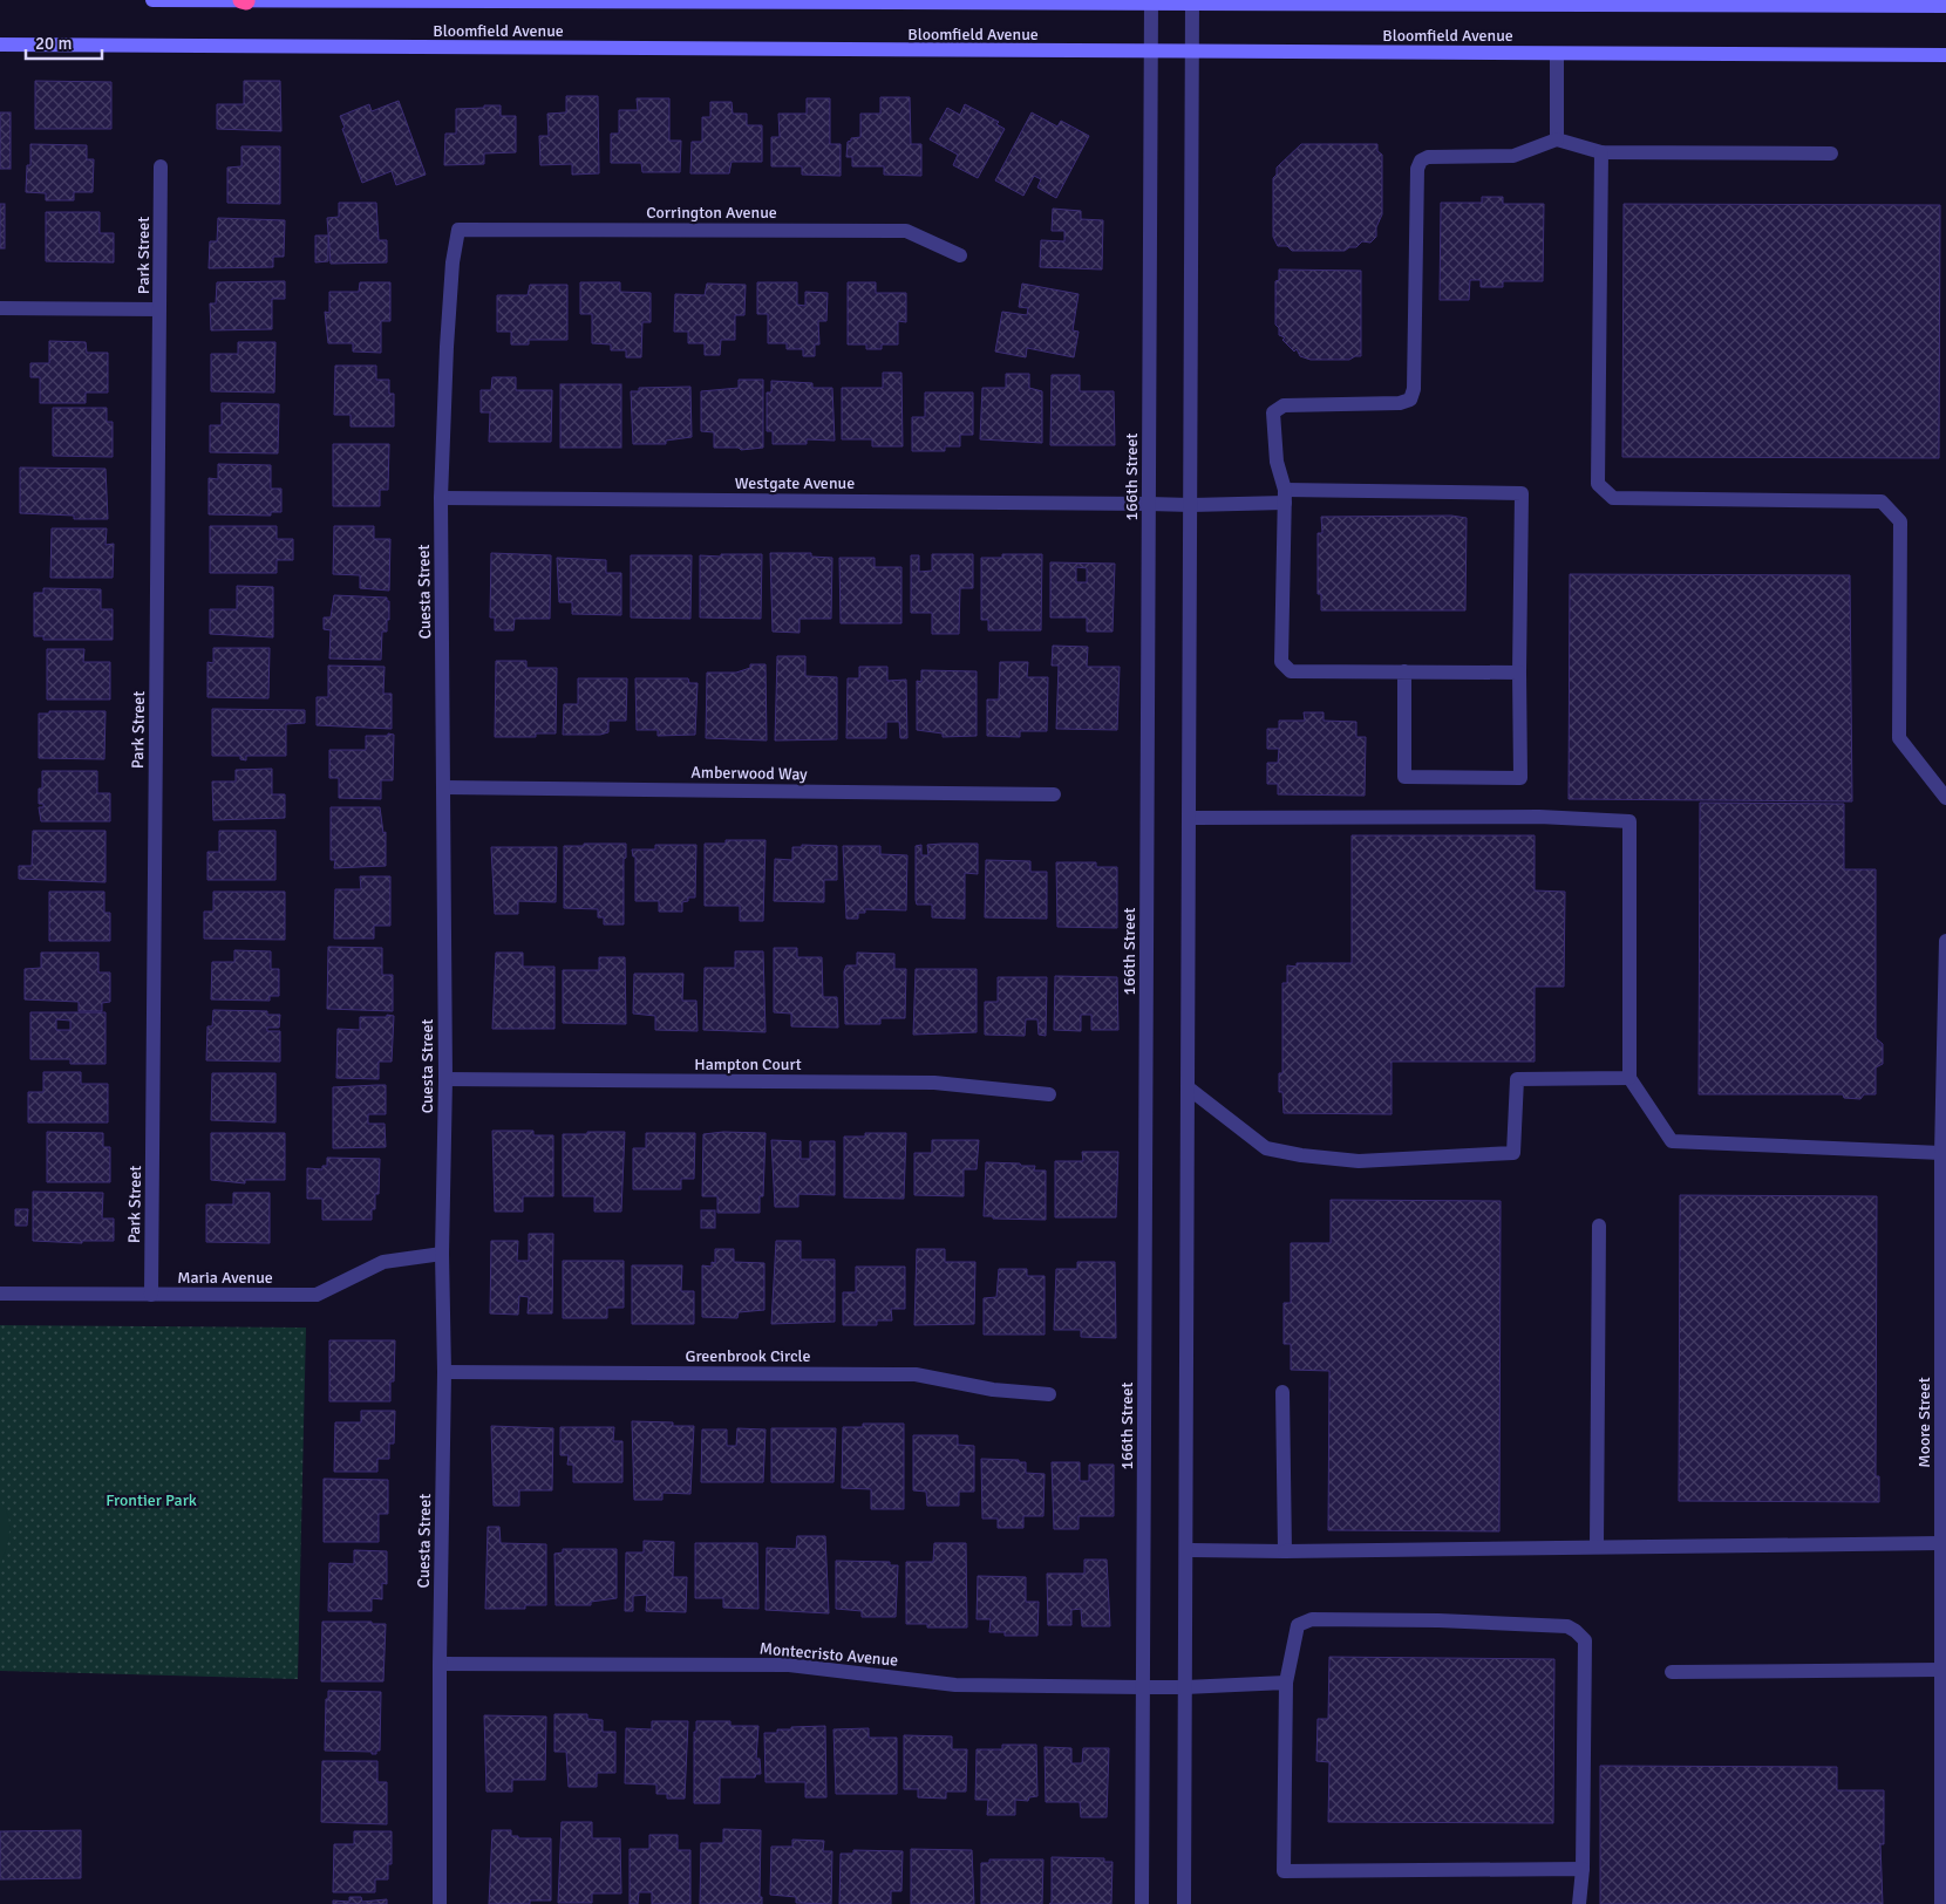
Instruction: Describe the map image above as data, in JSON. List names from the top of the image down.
{
  "streets": {
    "main road": ["Bloomfield Avenue"],
    "street": [
      "Corrington Avenue",
      "Park Street",
      "166th Street",
      "Westgate Avenue",
      "Cuesta Street",
      "Amberwood Way",
      "Hampton Court",
      "Maria Avenue",
      "Greenbrook Circle",
      "Moore Street",
      "Montecristo Avenue"
    ]
  },
  "crossings": [
    ["Bloomfield Avenue", "166th Street"],
    ["Corrington Avenue", "Cuesta Street"],
    ["Park Street", "Maria Avenue"],
    ["166th Street", "Westgate Avenue"],
    ["166th Street", "Montecristo Avenue"],
    ["Westgate Avenue", "Cuesta Street"],
    ["Cuesta Street", "Amberwood Way"],
    ["Cuesta Street", "Hampton Court"],
    ["Cuesta Street", "Maria Avenue"],
    ["Cuesta Street", "Greenbrook Circle"],
    ["Cuesta Street", "Montecristo Avenue"]
  ],
  "parks": ["Frontier Park"],
  "scale_bar": "20 m"
}
